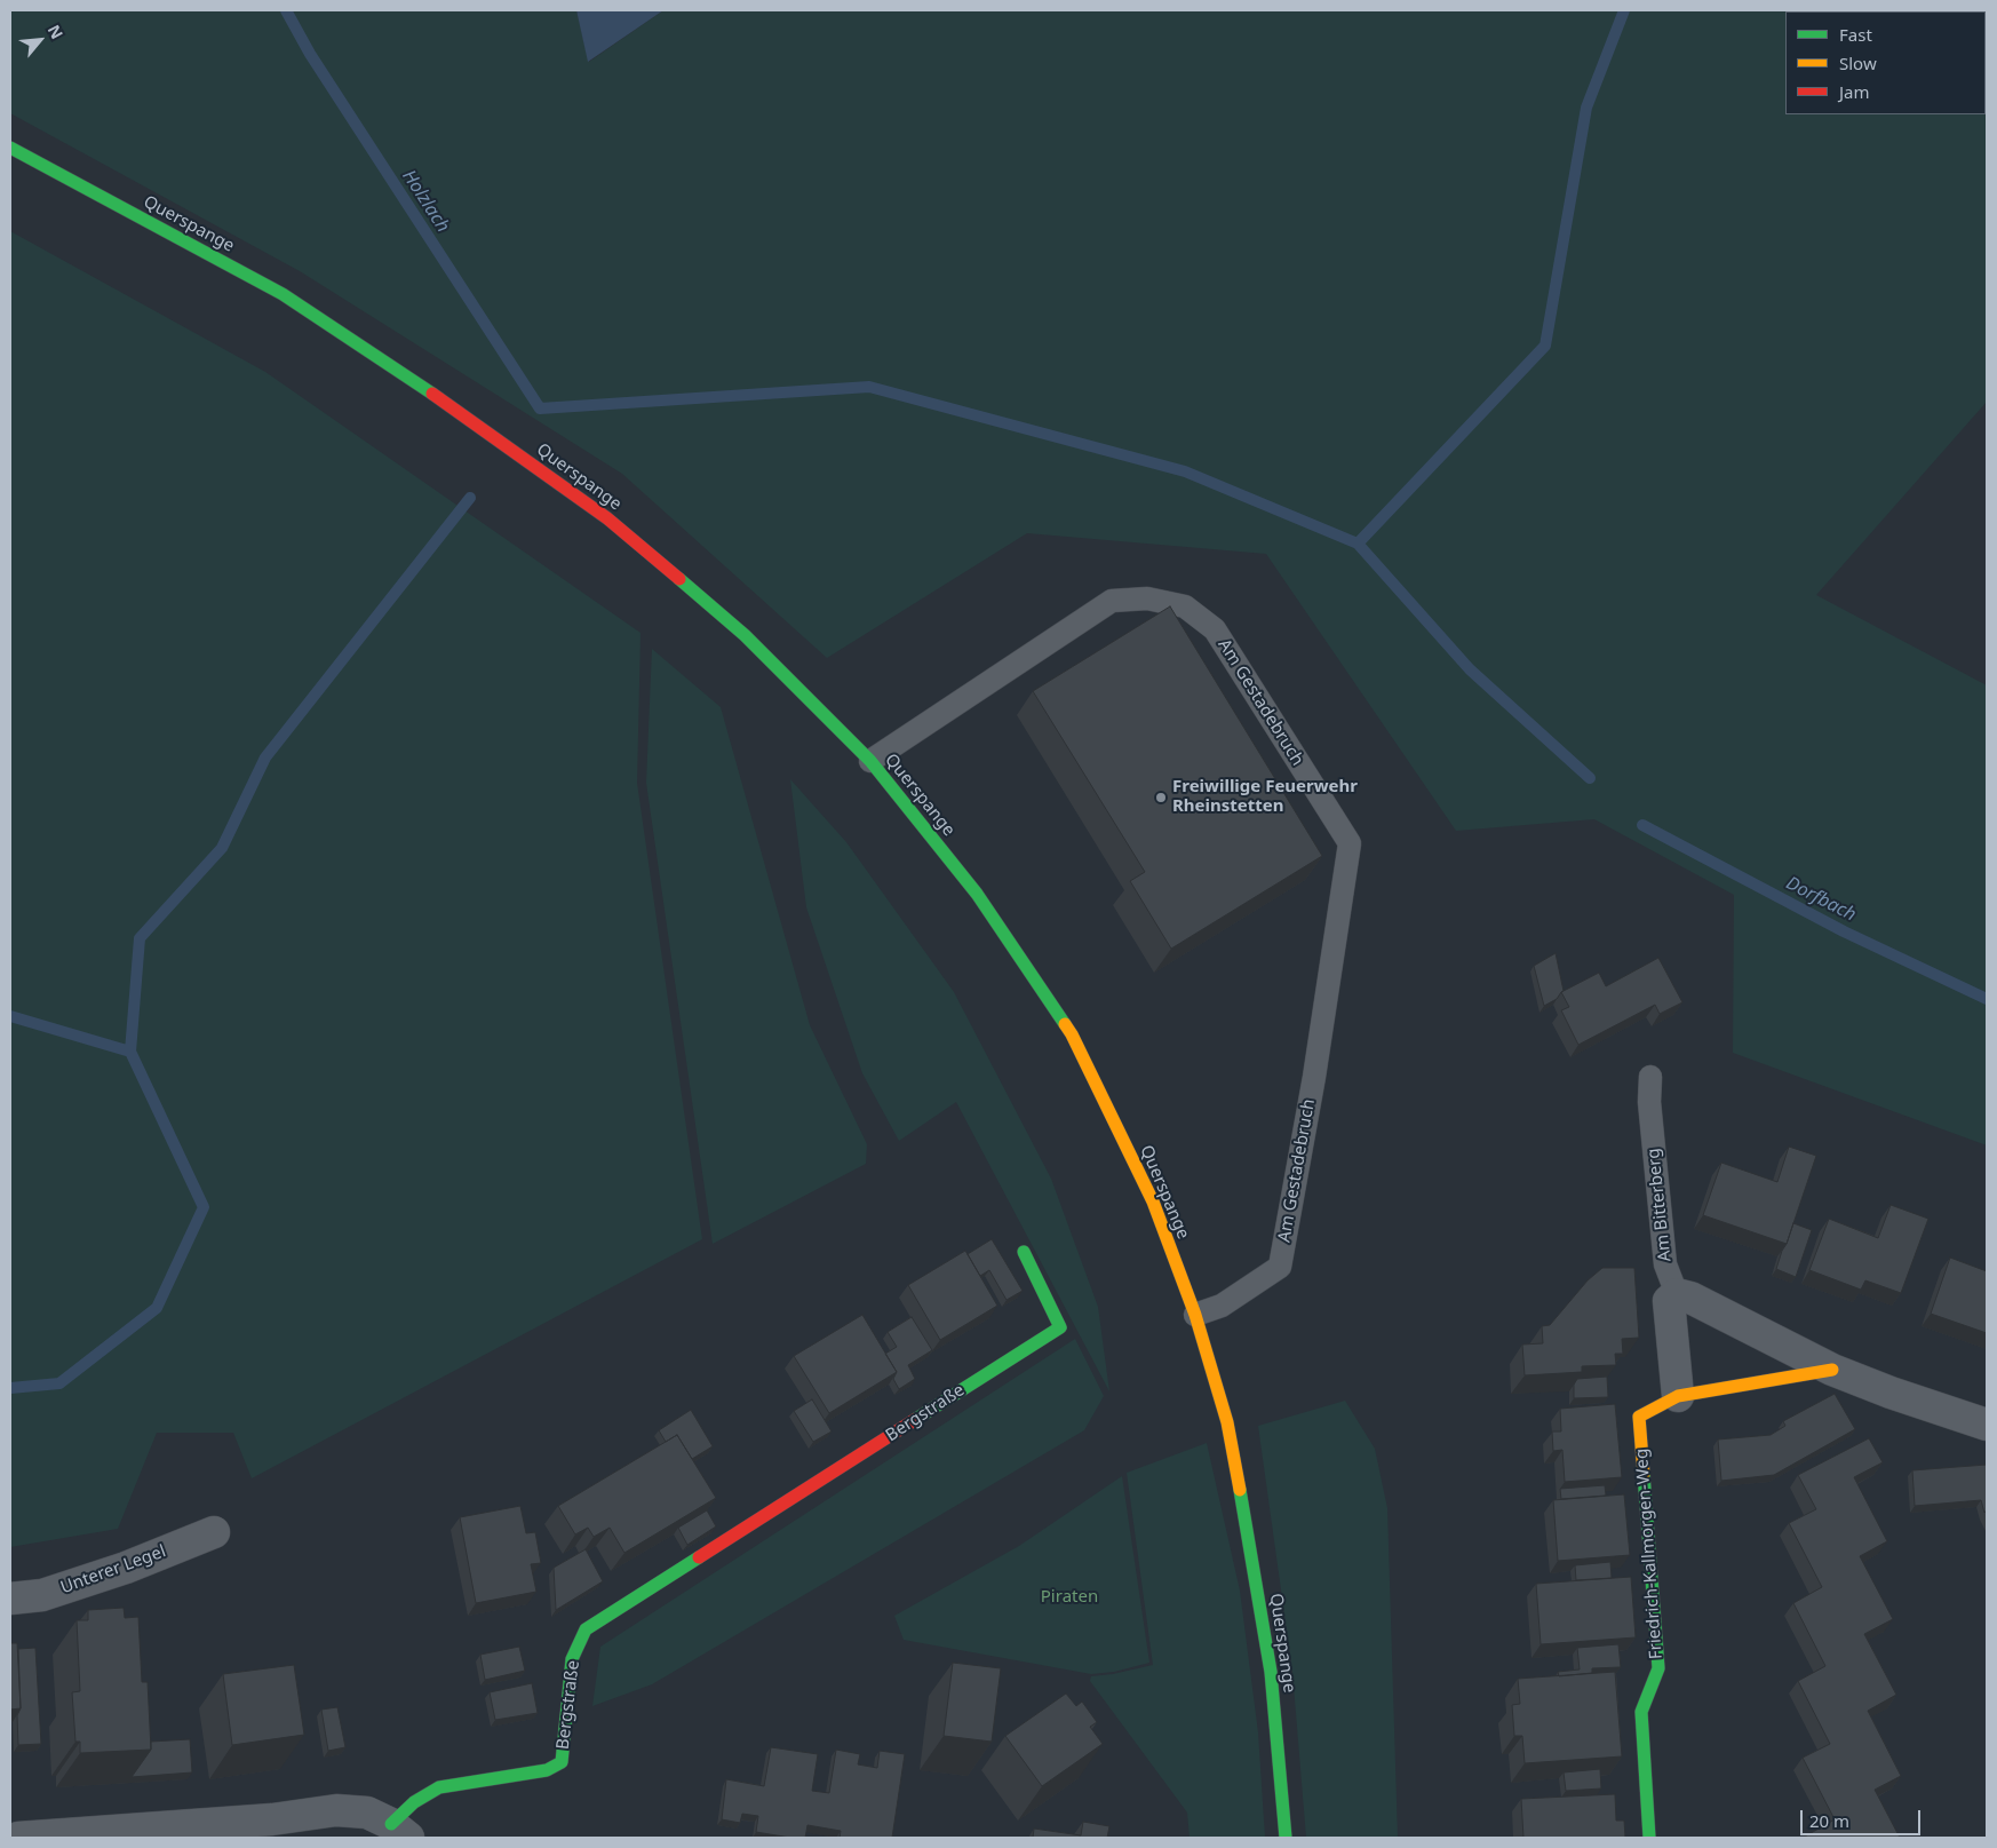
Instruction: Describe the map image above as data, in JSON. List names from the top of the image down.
{
  "streets": {
    "main road": ["Querspange", "Bergstraße", "Friedrich-Kallmorgen-Weg"],
    "street": ["Unterer Legel"],
    "lane": ["Am Gestadebruch", "Am Bitterberg"]
  },
  "crossings": [
    ["Querspange", "Am Gestadebruch"]
  ],
  "water": ["Holzlach", "Dorfbach"],
  "parks": ["Piraten"],
  "places": ["Freiwillige Feuerwehr Rheinstetten"],
  "legend": ["Fast", "Slow", "Jam"],
  "scale_bar": "20 m",
  "north": "top right"
}
